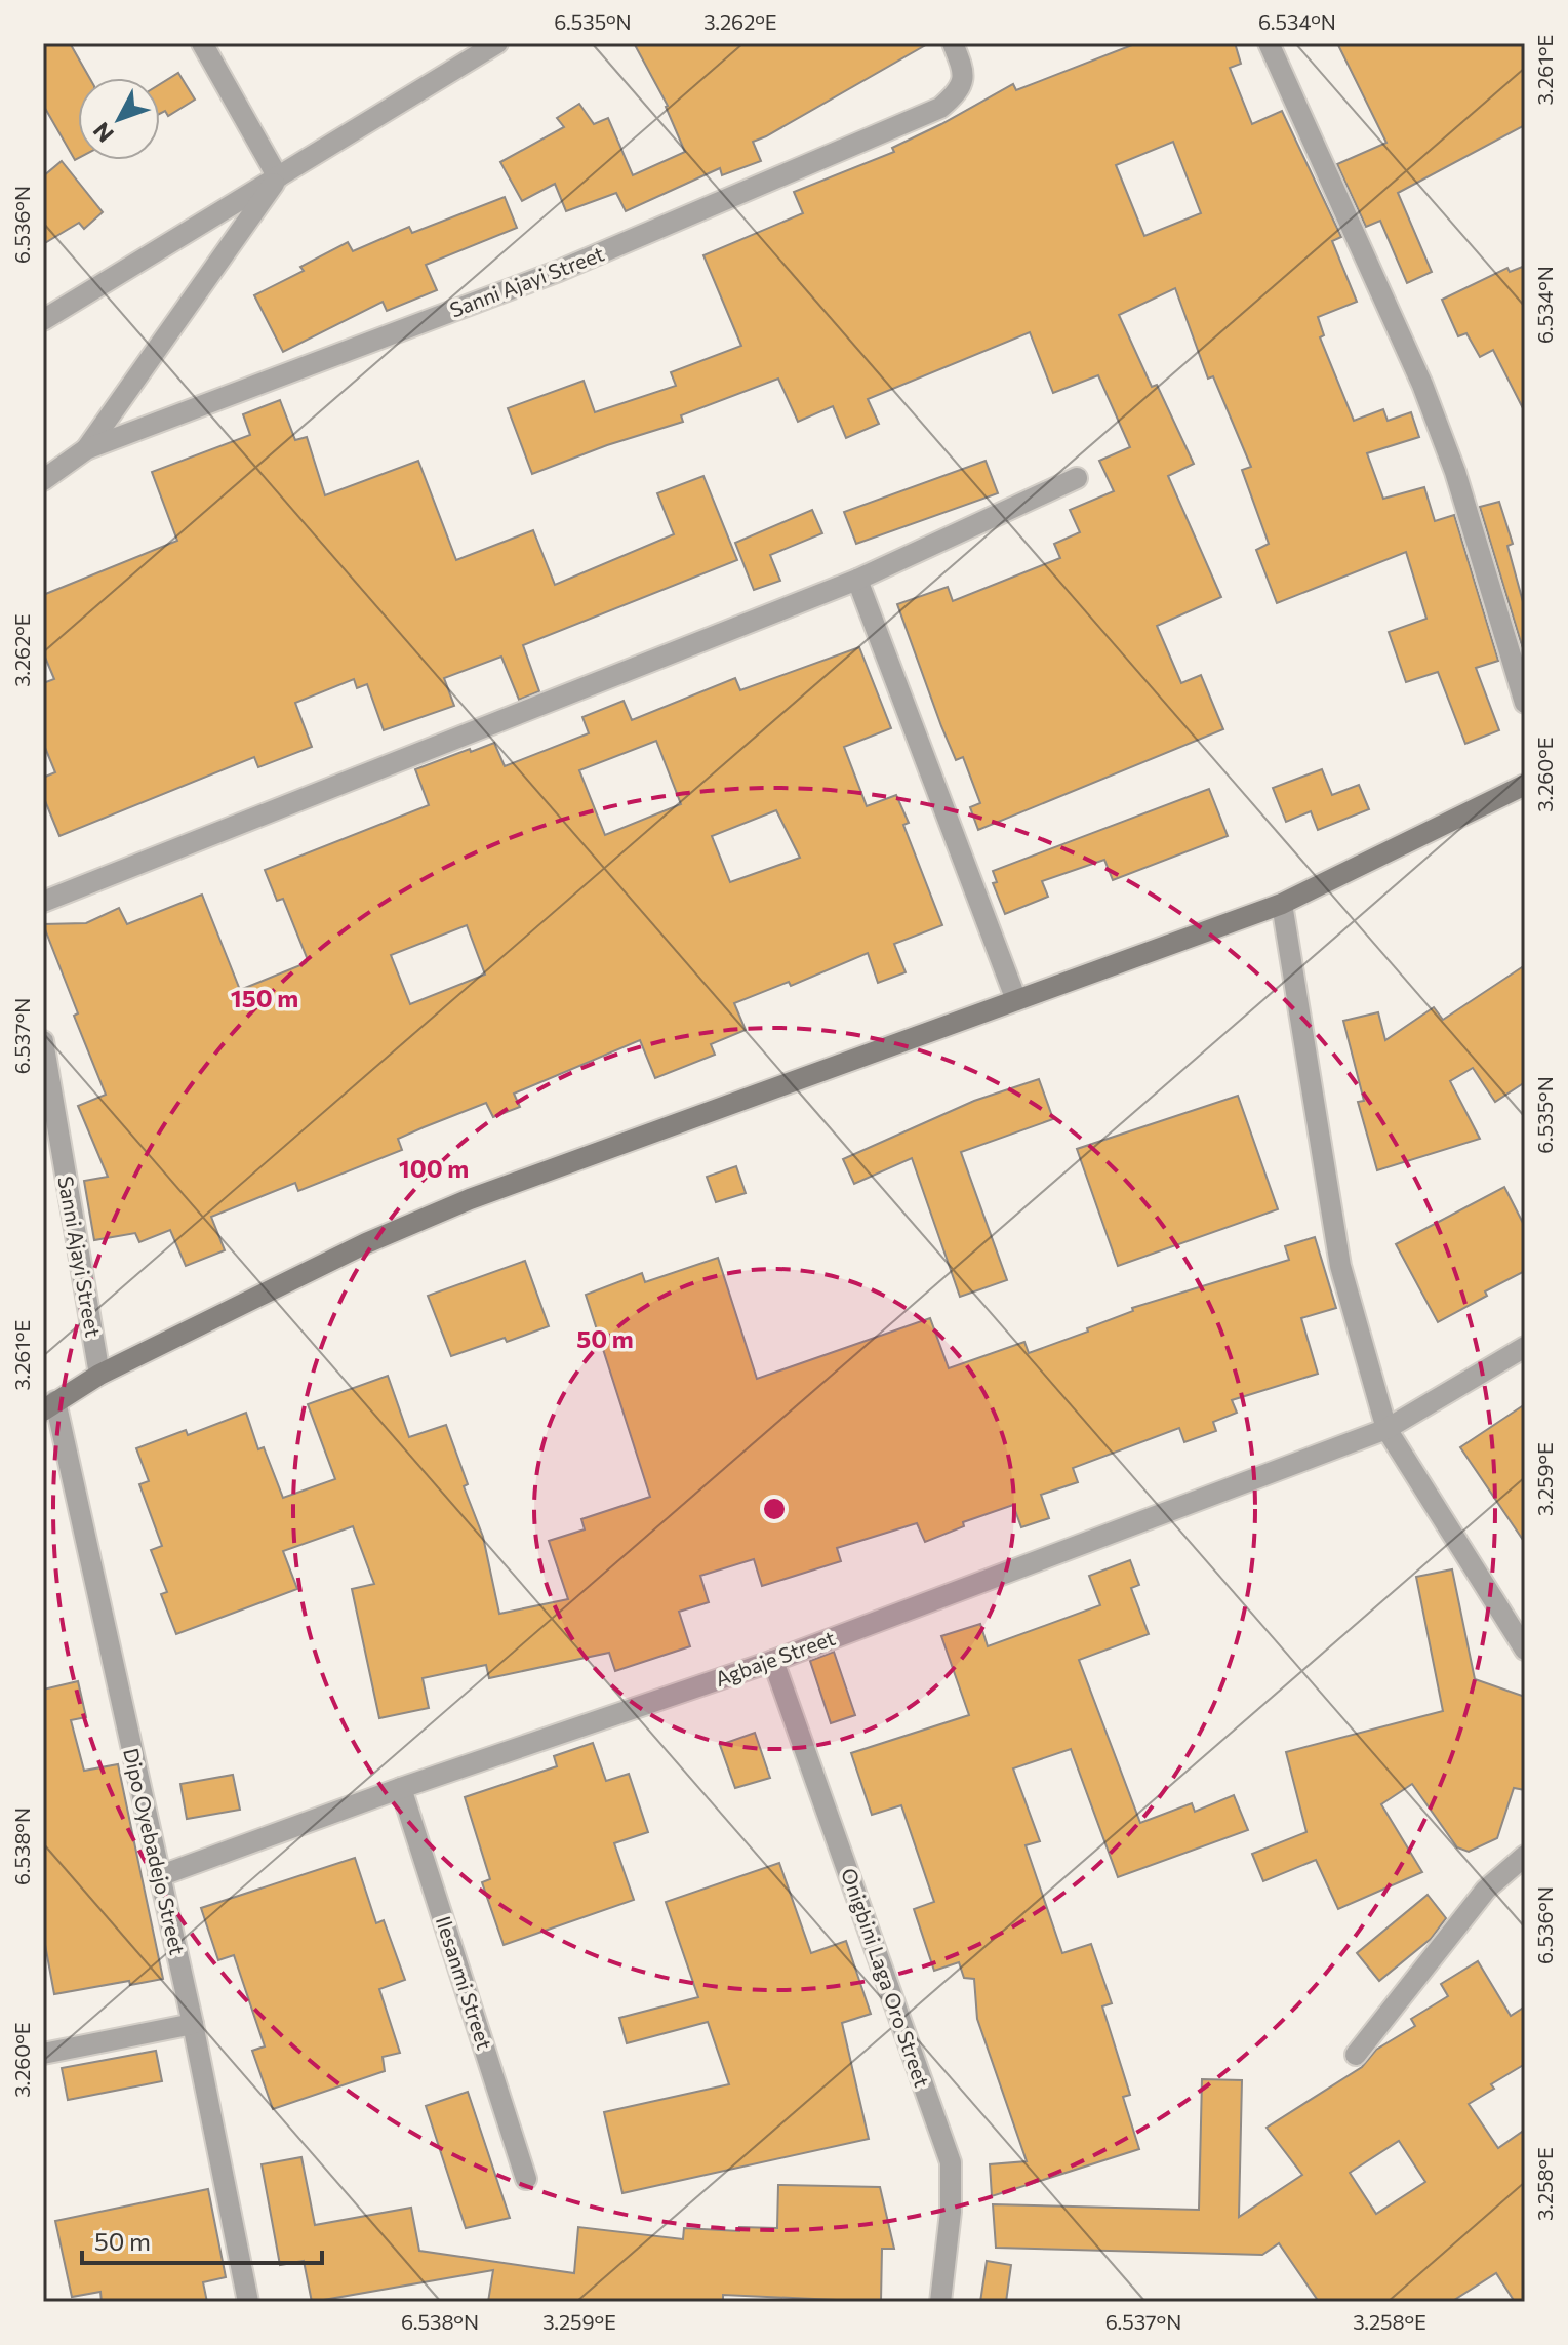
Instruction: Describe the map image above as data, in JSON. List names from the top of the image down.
{
  "streets": {
    "street": [
      "Sanni Ajayi Street",
      "Agbaje Street",
      "Dipo Oyebadejo Street",
      "Onigbini Laga Oro Street",
      "Ilesanmi Street"
    ]
  },
  "crossings": [
    ["Agbaje Street", "Dipo Oyebadejo Street"],
    ["Agbaje Street", "Onigbini Laga Oro Street"],
    ["Agbaje Street", "Ilesanmi Street"]
  ],
  "scale_bar": "50 m",
  "north": "bottom left",
  "coordinates": [
    "6.535°N",
    "3.262°E",
    "6.534°N",
    "3.261°E",
    "6.536°N",
    "3.260°E",
    "6.537°N",
    "3.259°E",
    "6.538°N",
    "3.258°E"
  ],
  "rings": ["150 m", "100 m", "50 m"]
}
